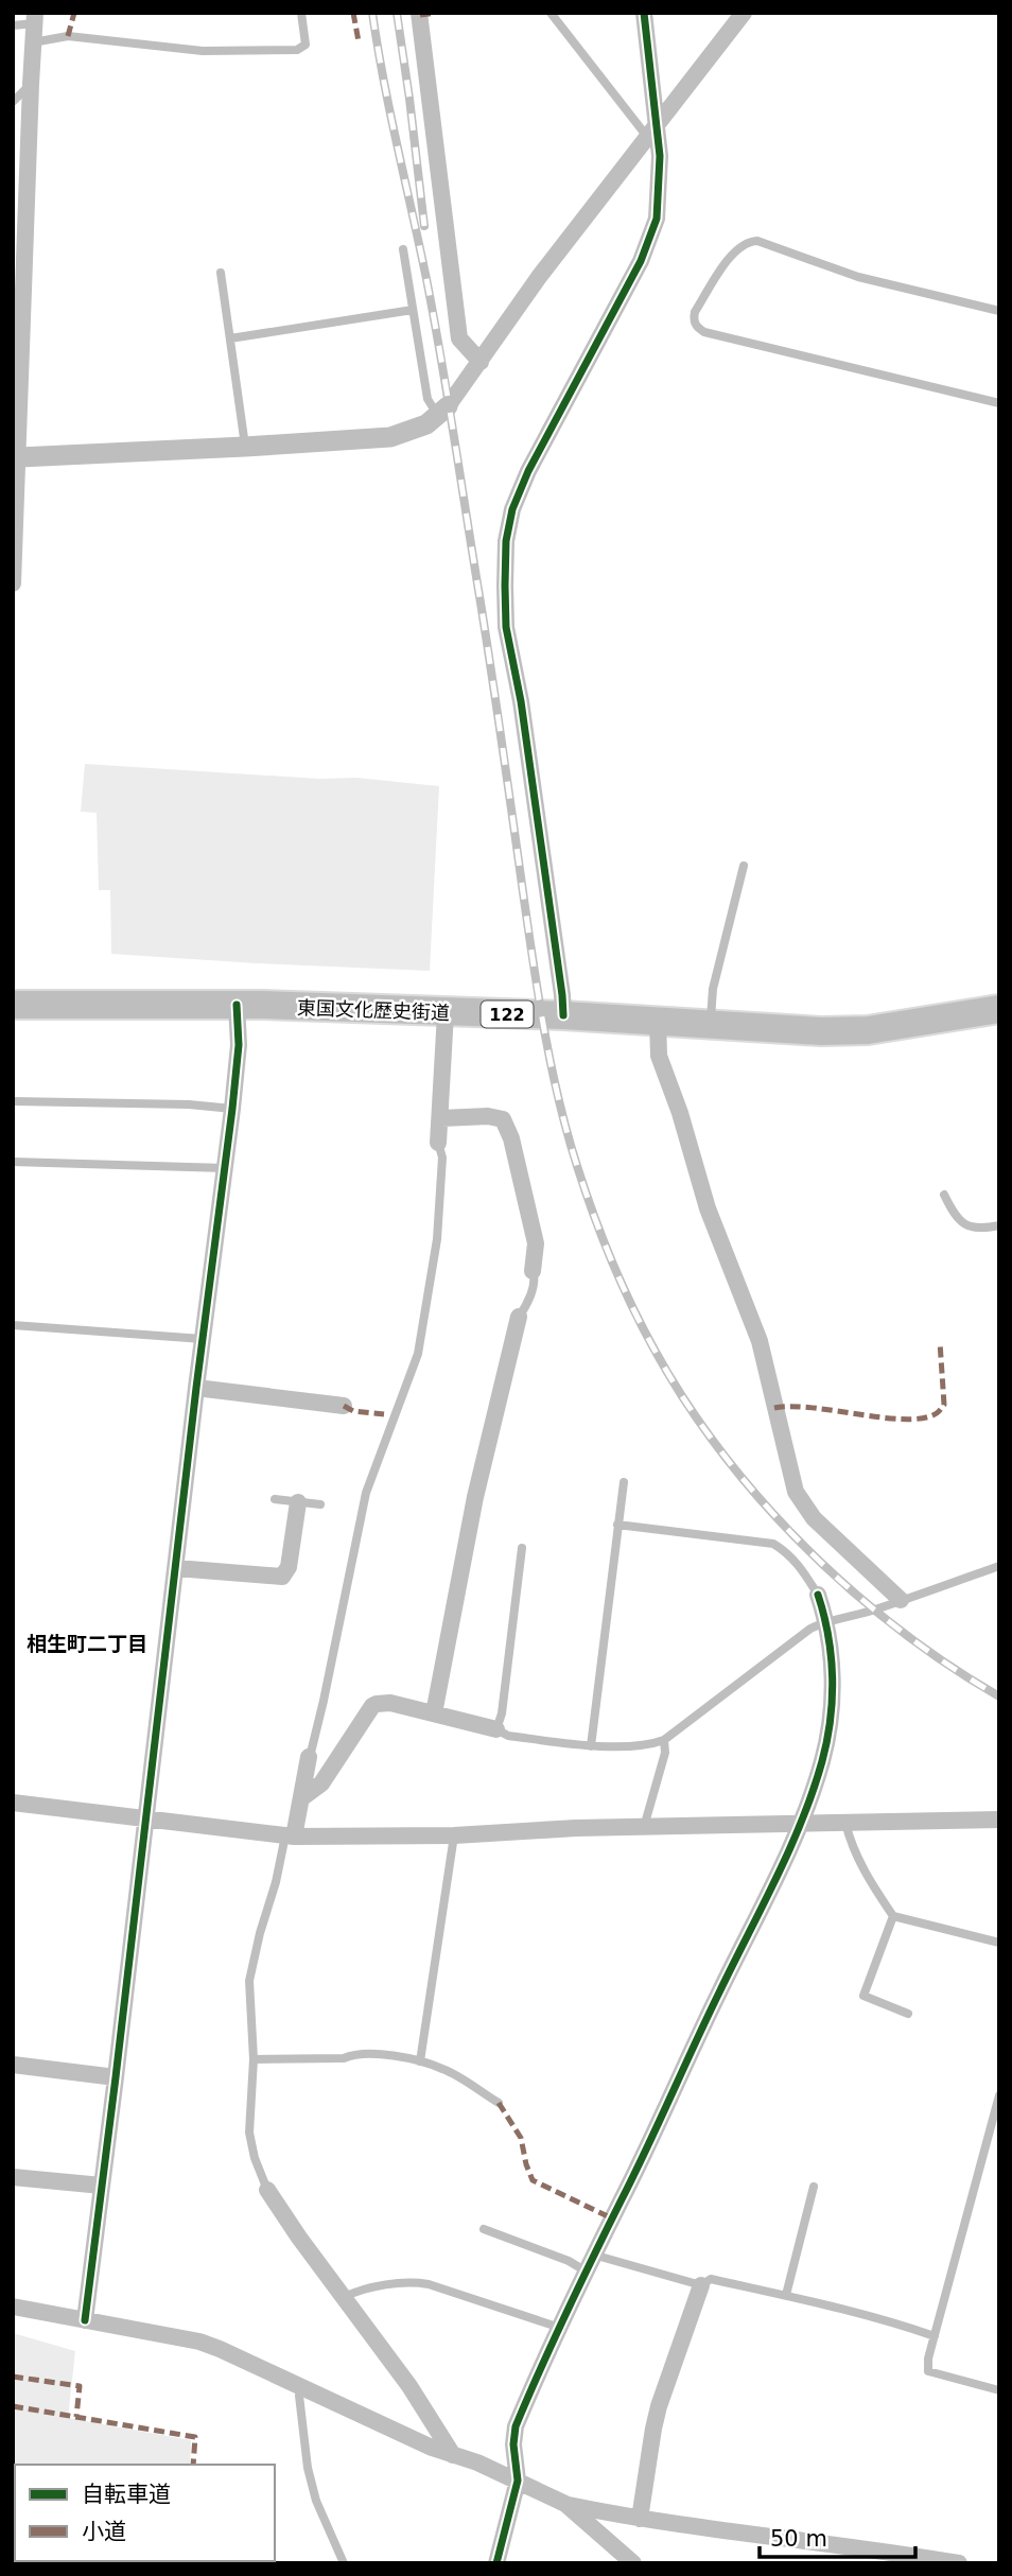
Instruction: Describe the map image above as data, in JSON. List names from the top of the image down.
{
  "streets": {
    "highway": ["東国文化歴史街道", "122"]
  },
  "districts": ["相生町二丁目"],
  "legend": ["自転車道", "小道"],
  "scale_bar": "50 m"
}
